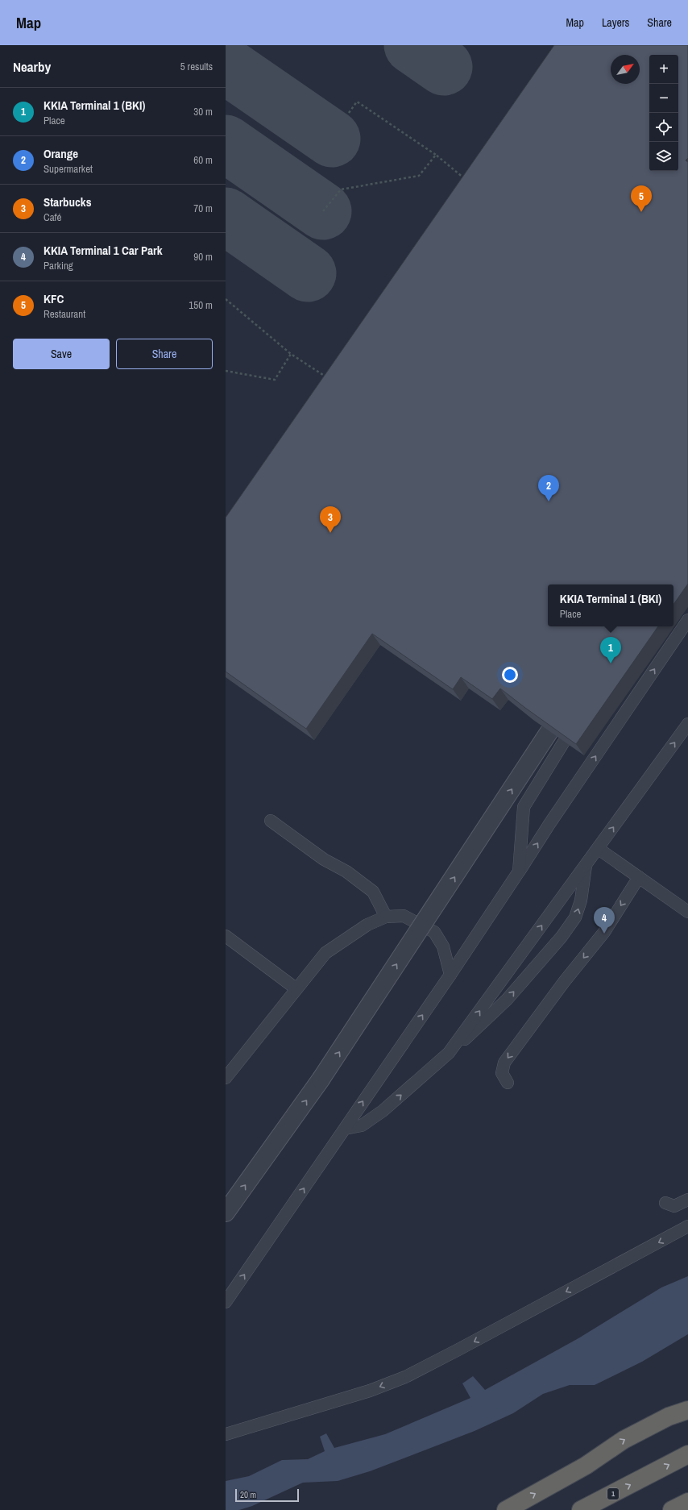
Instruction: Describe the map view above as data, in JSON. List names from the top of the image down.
{
  "streets": {
    "highway": ["1"]
  },
  "scale_bar": "20 m",
  "north": "top right",
  "page": {
    "header": "Map",
    "nav": ["Map", "Layers", "Share"],
    "heading": ["Nearby", "5 results"],
    "map_buttons": ["+", "−"],
    "list": [
      {
        "mark": "1",
        "name": "KKIA Terminal 1 (BKI)",
        "note": "Place",
        "value": "30 m"
      },
      {
        "mark": "2",
        "name": "Orange",
        "note": "Supermarket",
        "value": "60 m"
      },
      {
        "mark": "3",
        "name": "Starbucks",
        "note": "Café",
        "value": "70 m"
      },
      {
        "mark": "4",
        "name": "KKIA Terminal 1 Car Park",
        "note": "Parking",
        "value": "90 m"
      },
      {
        "mark": "5",
        "name": "KFC",
        "note": "Restaurant",
        "value": "150 m"
      }
    ],
    "pins": [
      "5",
      "2",
      "3",
      "1",
      "4"
    ],
    "buttons": ["Save", "Share"],
    "popup": ["KKIA Terminal 1 (BKI)", "Place"],
    "scale": "20 m"
  }
}
